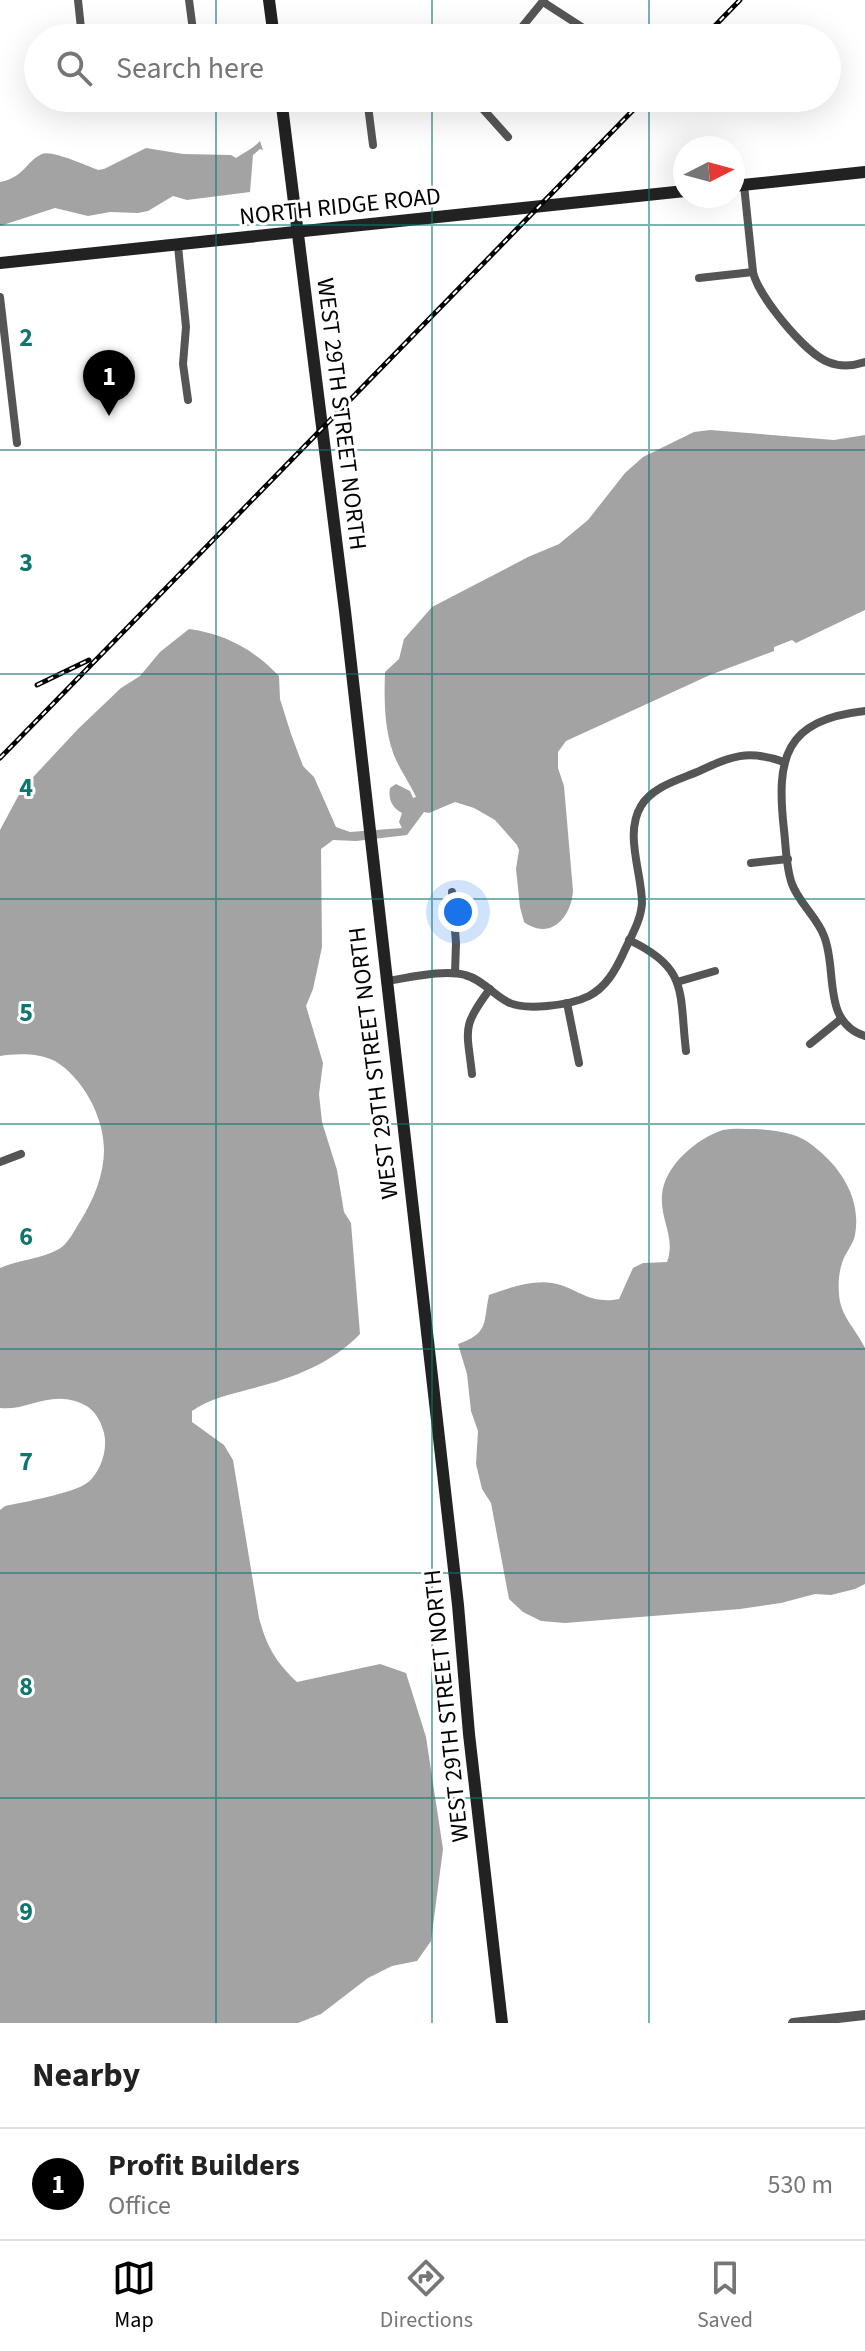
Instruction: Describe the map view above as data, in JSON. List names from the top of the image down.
{
  "streets": {
    "main road": ["NORTH RIDGE ROAD", "WEST 29TH STREET NORTH"]
  },
  "crossings": [
    ["NORTH RIDGE ROAD", "WEST 29TH STREET NORTH"]
  ],
  "north": "right",
  "page": {
    "search": "Search here",
    "pins": "1",
    "heading": "Nearby",
    "list": [
      {
        "mark": "1",
        "name": "Profit Builders",
        "note": "Office",
        "value": "530 m"
      }
    ],
    "nav": ["Map", "Directions", "Saved"]
  },
  "grid": {
    "rows": [
      "2",
      "3",
      "4",
      "5",
      "6",
      "7",
      "8",
      "9"
    ]
  }
}
